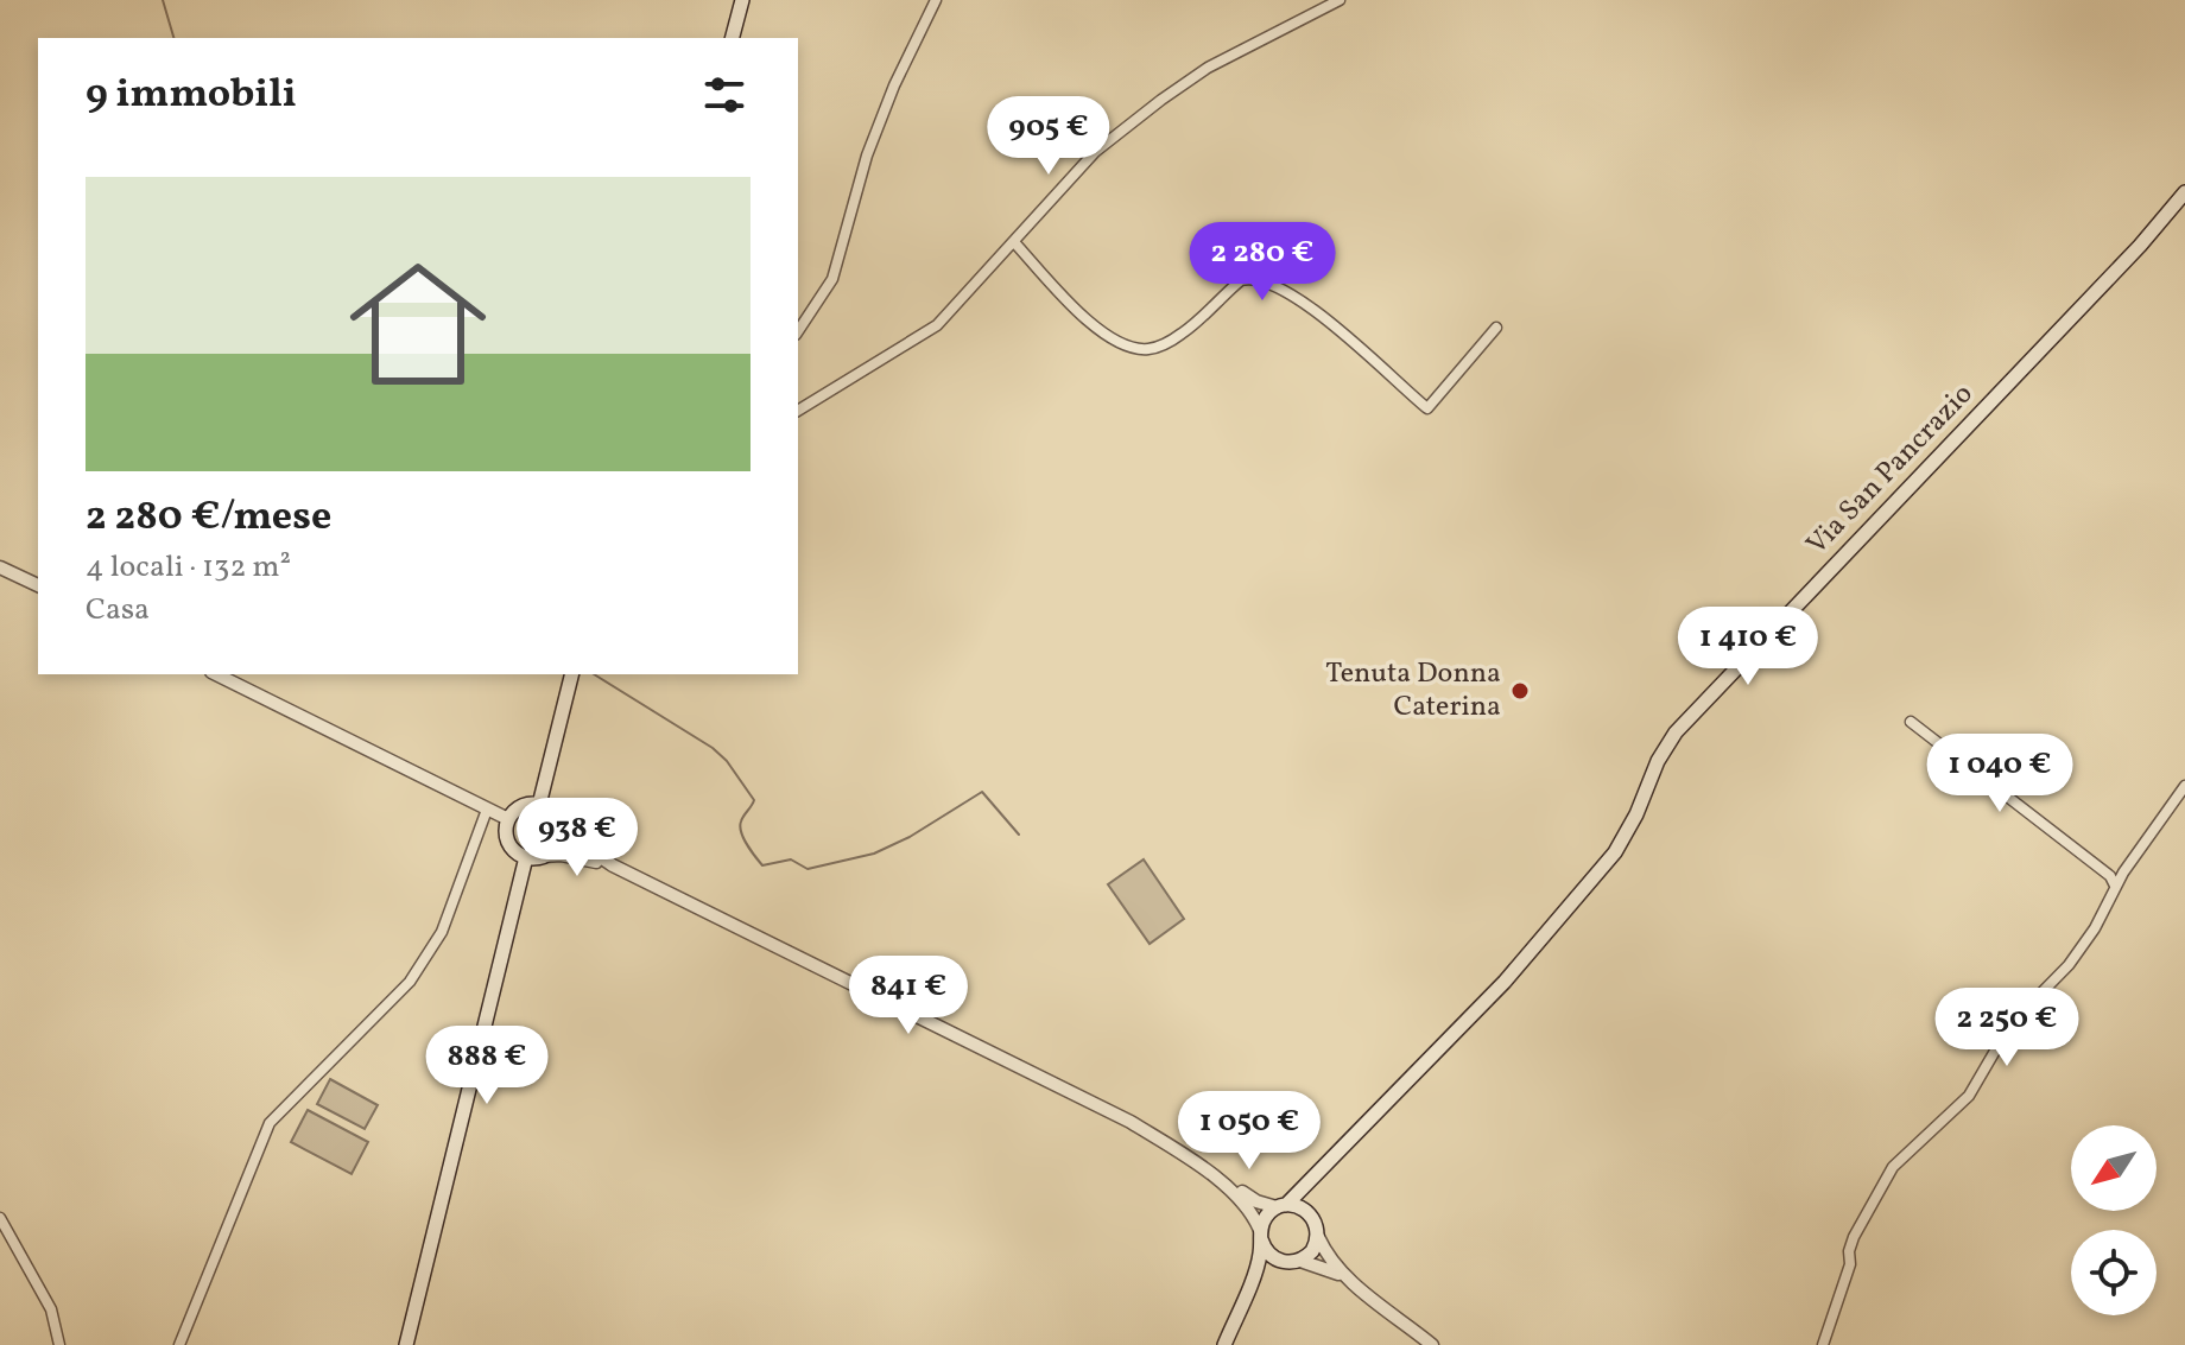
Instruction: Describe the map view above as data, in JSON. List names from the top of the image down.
{
  "streets": {
    "main road": ["Via San Pancrazio"]
  },
  "places": ["Tenuta Donna Caterina"],
  "north": "bottom left",
  "page": {
    "heading": "9 immobili",
    "price": [
      "905 €",
      "2 280 €",
      "1 410 €",
      "1 040 €",
      "938 €",
      "841 €",
      "2 250 €",
      "888 €",
      "1 050 €"
    ],
    "list": [
      {
        "name": "2 280 €/mese",
        "note": "4 locali · 132 m² · Casa"
      }
    ]
  }
}
